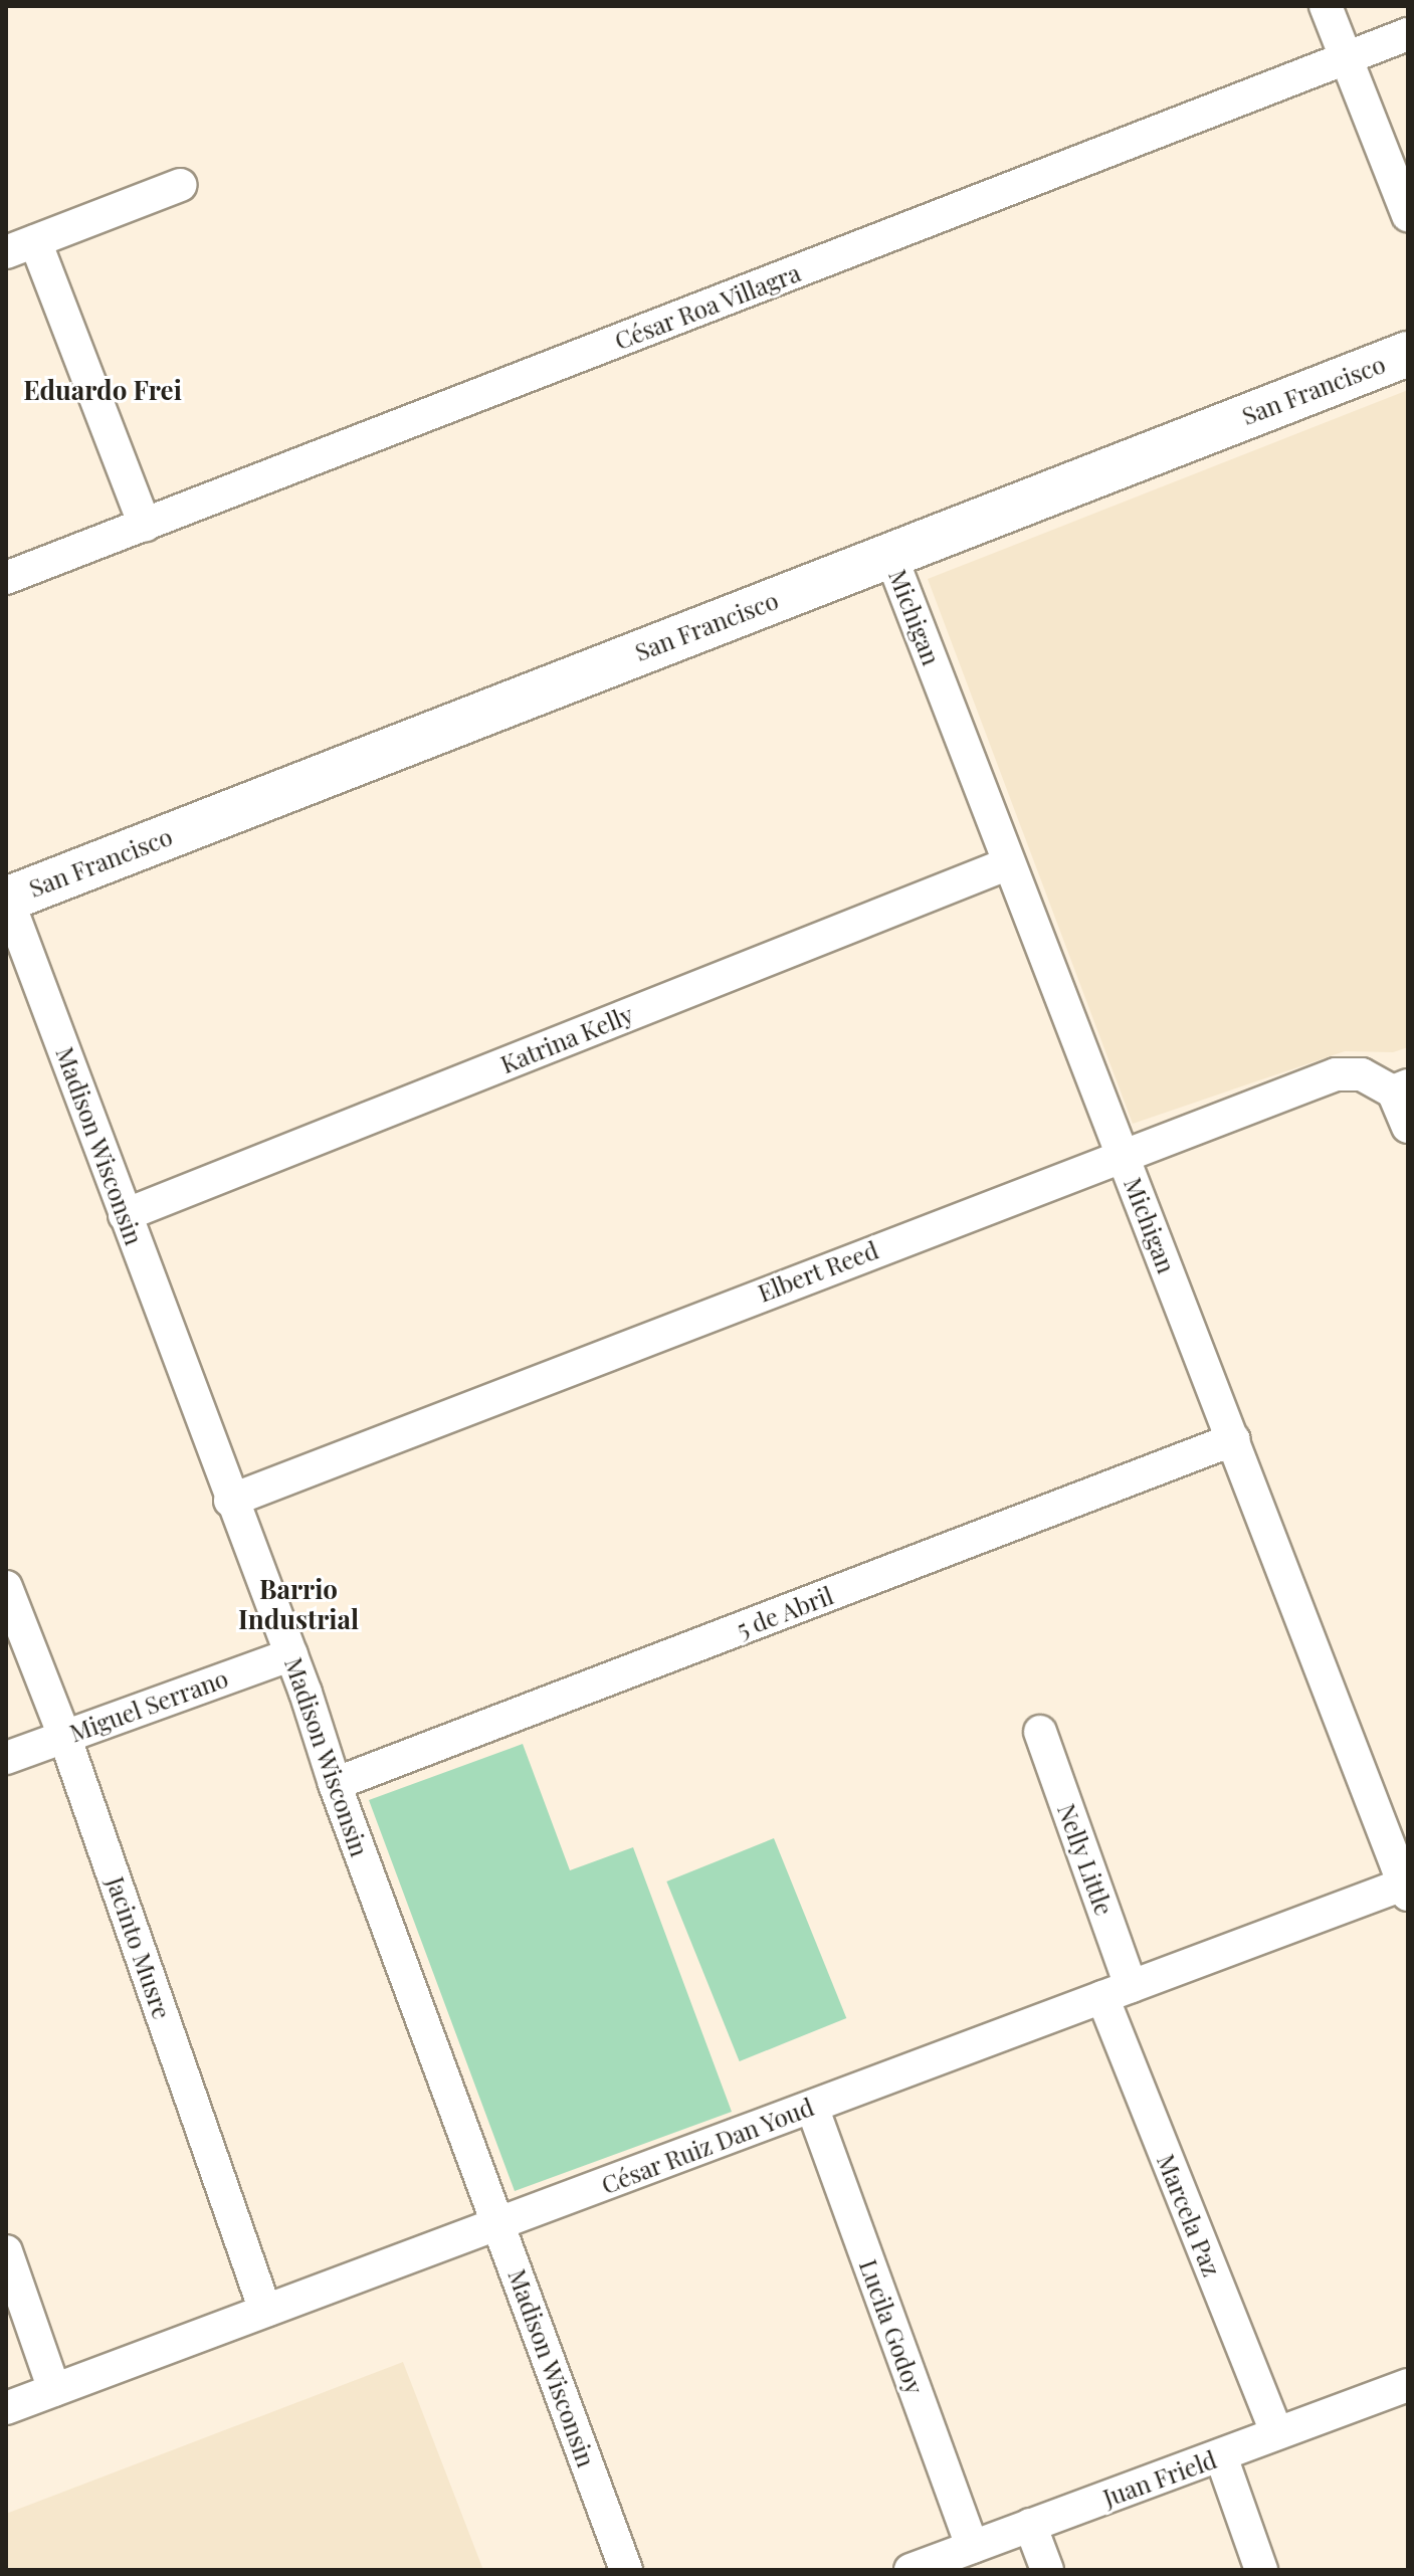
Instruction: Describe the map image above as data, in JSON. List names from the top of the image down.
{
  "streets": {
    "street": [
      "César Roa Villagra",
      "San Francisco",
      "Michigan",
      "Katrina Kelly",
      "Madison Wisconsin",
      "Elbert Reed",
      "5 de Abril",
      "Miguel Serrano",
      "Nelly Little",
      "Jacinto Musre",
      "César Ruiz Dan Youd",
      "Marcela Paz",
      "Lucila Godoy",
      "Juan Frield"
    ]
  },
  "crossings": [
    ["San Francisco", "Michigan"],
    ["San Francisco", "Madison Wisconsin"],
    ["Michigan", "Katrina Kelly"],
    ["Michigan", "Elbert Reed"],
    ["Michigan", "5 de Abril"],
    ["Michigan", "César Ruiz Dan Youd"],
    ["Katrina Kelly", "Madison Wisconsin"],
    ["Madison Wisconsin", "Elbert Reed"],
    ["Madison Wisconsin", "5 de Abril"],
    ["Madison Wisconsin", "Miguel Serrano"],
    ["Madison Wisconsin", "César Ruiz Dan Youd"],
    ["Miguel Serrano", "Jacinto Musre"],
    ["Nelly Little", "César Ruiz Dan Youd"],
    ["Nelly Little", "Marcela Paz"],
    ["Jacinto Musre", "César Ruiz Dan Youd"],
    ["César Ruiz Dan Youd", "Marcela Paz"],
    ["César Ruiz Dan Youd", "Lucila Godoy"],
    ["Marcela Paz", "Juan Frield"],
    ["Lucila Godoy", "Juan Frield"]
  ],
  "districts": ["Eduardo Frei", "Barrio Industrial"]
}
